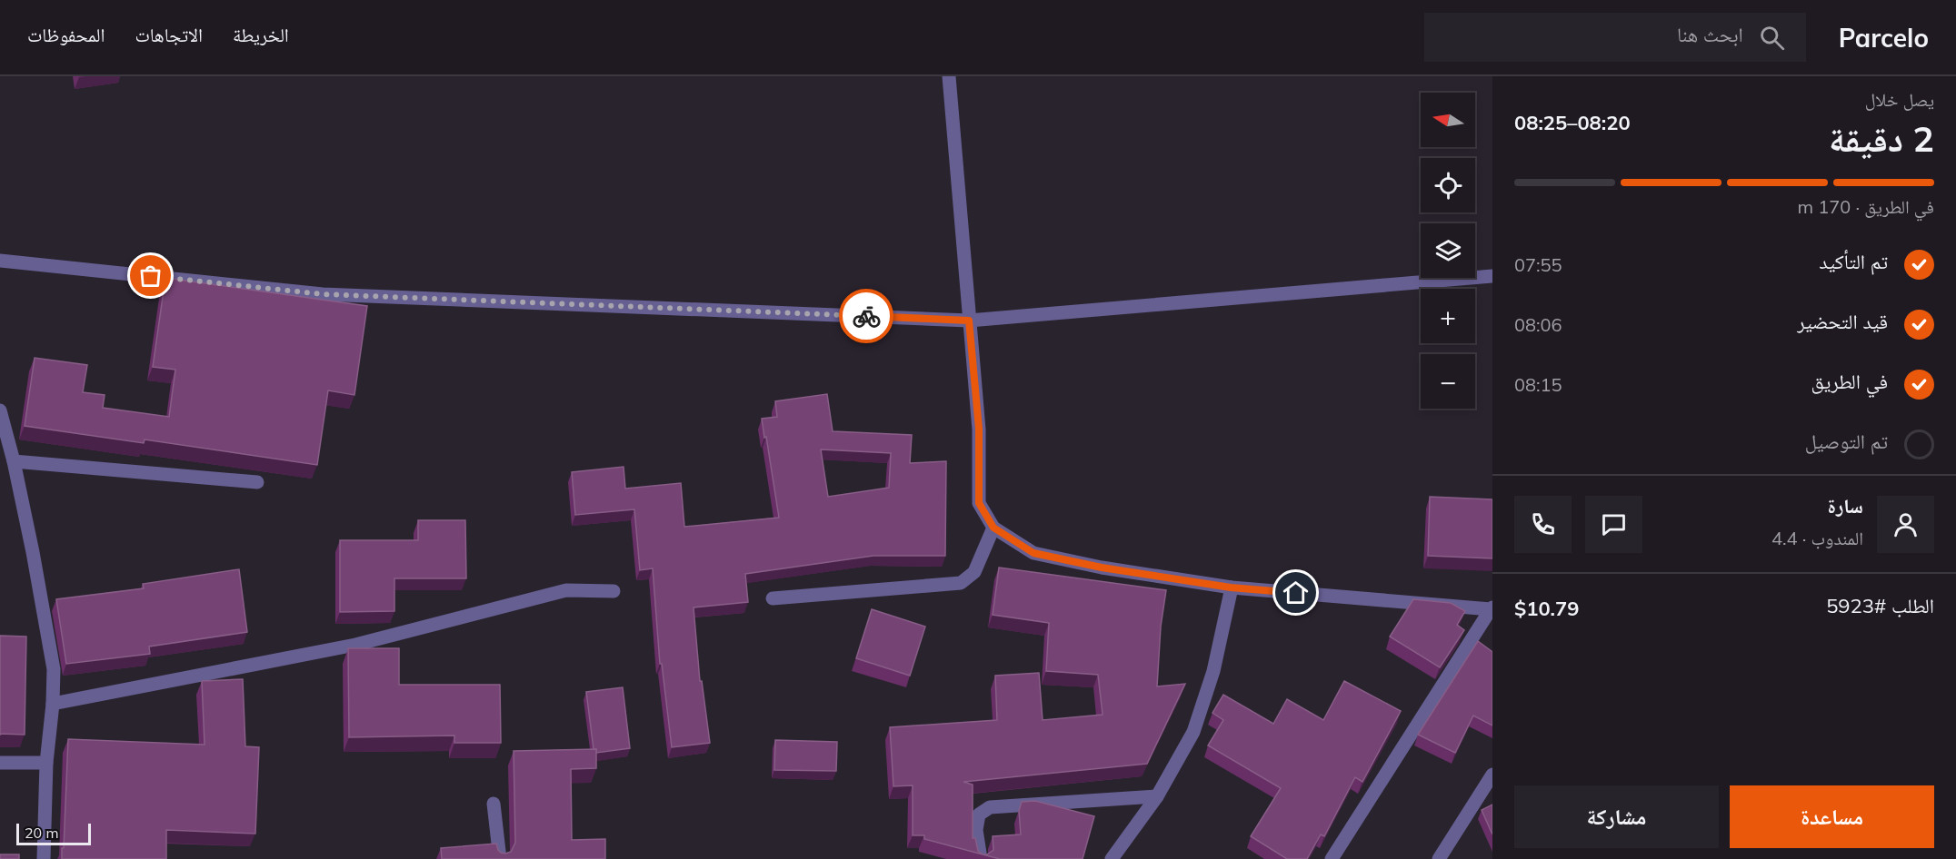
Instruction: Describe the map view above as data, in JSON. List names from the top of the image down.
{
  "scale_bar": "20 m",
  "north": "left",
  "page": {
    "header": "Parcelo",
    "search": "ابحث هنا",
    "nav": ["الخريطة", "الاتجاهات", "المحفوظات"],
    "heading": ["2 دقيقة", "يصل خلال", "08:20–08:25"],
    "panel": [
      "سارة",
      "المندوب · 4.4",
      "الطلب #5923",
      "$10.79"
    ],
    "map_buttons": ["+", "−"],
    "bar": "في الطريق · 170 m",
    "list": [
      ["تم التأكيد", "07:55"],
      ["قيد التحضير", "08:06"],
      ["في الطريق", "08:15"],
      "تم التوصيل"
    ],
    "buttons": ["مساعدة", "مشاركة"],
    "scale": "20 m"
  }
}
